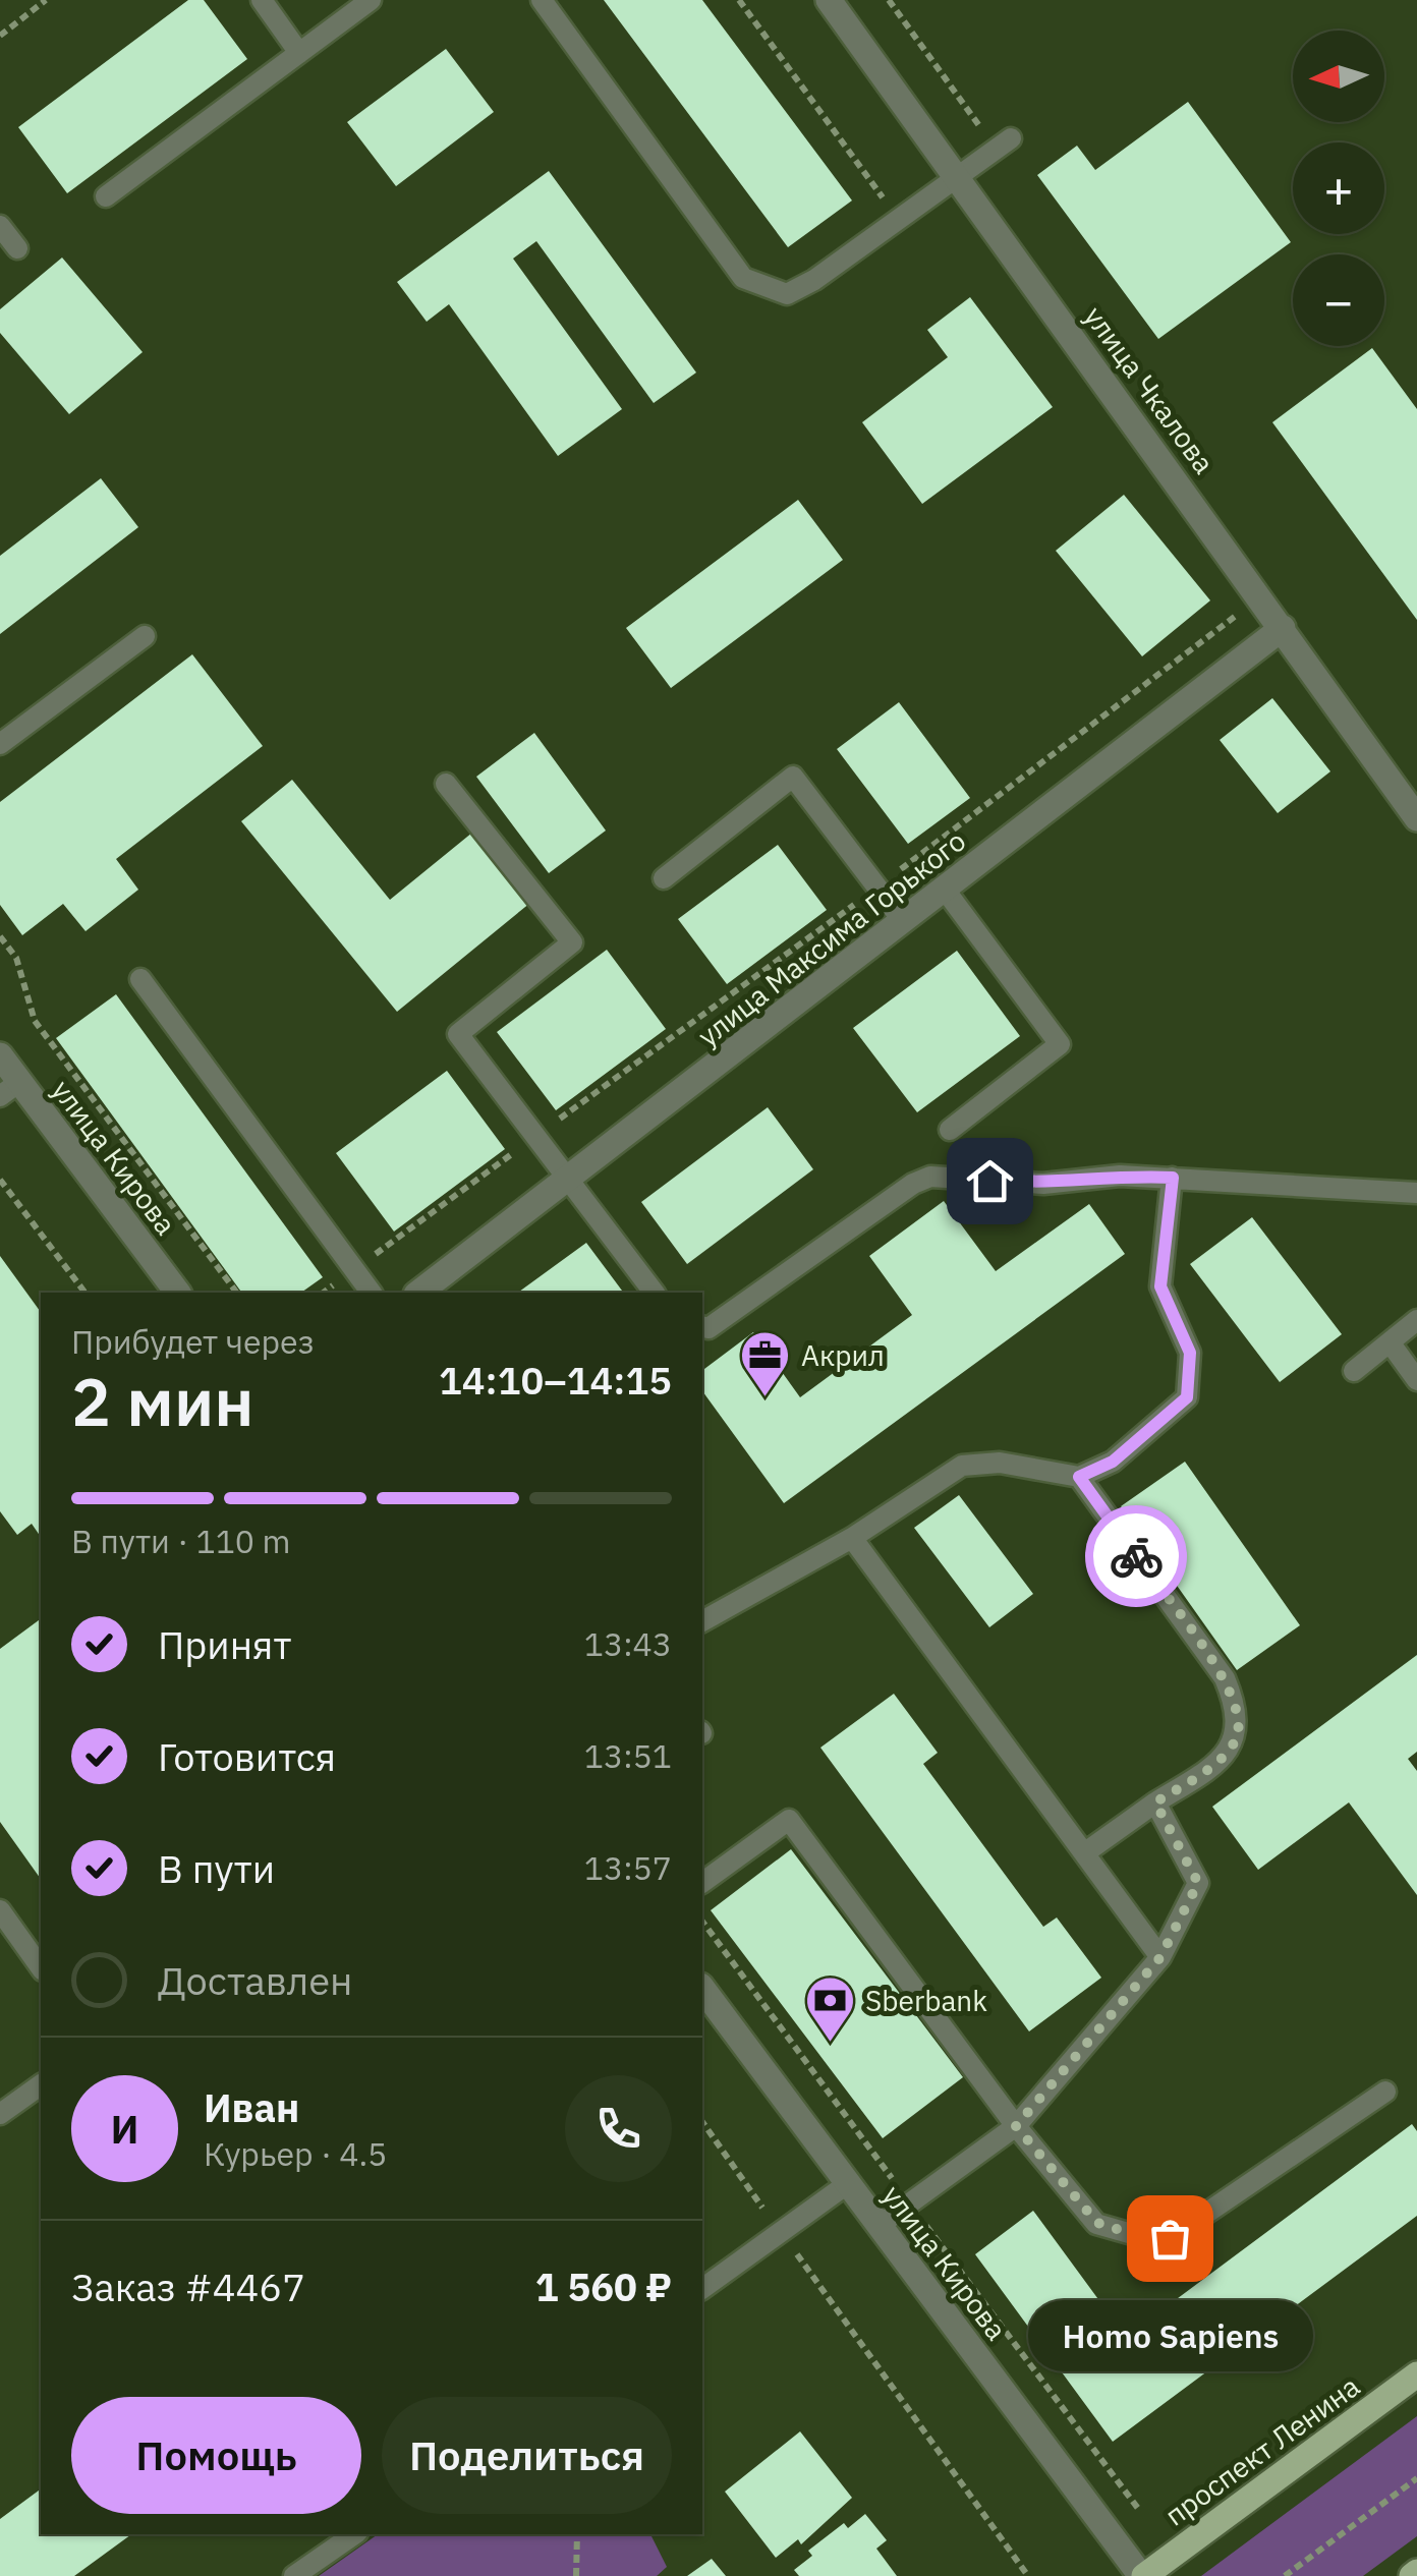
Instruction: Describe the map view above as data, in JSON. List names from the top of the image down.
{
  "streets": {
    "main road": ["проспект Ленина"],
    "street": ["улица Чкалова", "улица Максима Горького", "улица Кирова"]
  },
  "crossings": [
    ["улица Чкалова", "улица Максима Горького"],
    ["улица Кирова", "проспект Ленина"]
  ],
  "places": {
    "office": ["Акрил"],
    "bank": ["Sberbank"],
    "other": ["Homo Sapiens"]
  },
  "north": "left",
  "page": {
    "map_buttons": ["+", "−"],
    "heading": ["2 мин", "Прибудет через", "14:10–14:15"],
    "panel": [
      "Иван",
      "Курьер · 4.5",
      "Заказ #4467",
      "1 560 ₽"
    ],
    "bar": "В пути · 110 m",
    "list": [
      ["Принят", "13:43"],
      ["Готовится", "13:51"],
      ["В пути", "13:57"],
      "Доставлен"
    ],
    "round": "И",
    "bubble": "Homo Sapiens",
    "buttons": ["Помощь", "Поделиться"]
  }
}
